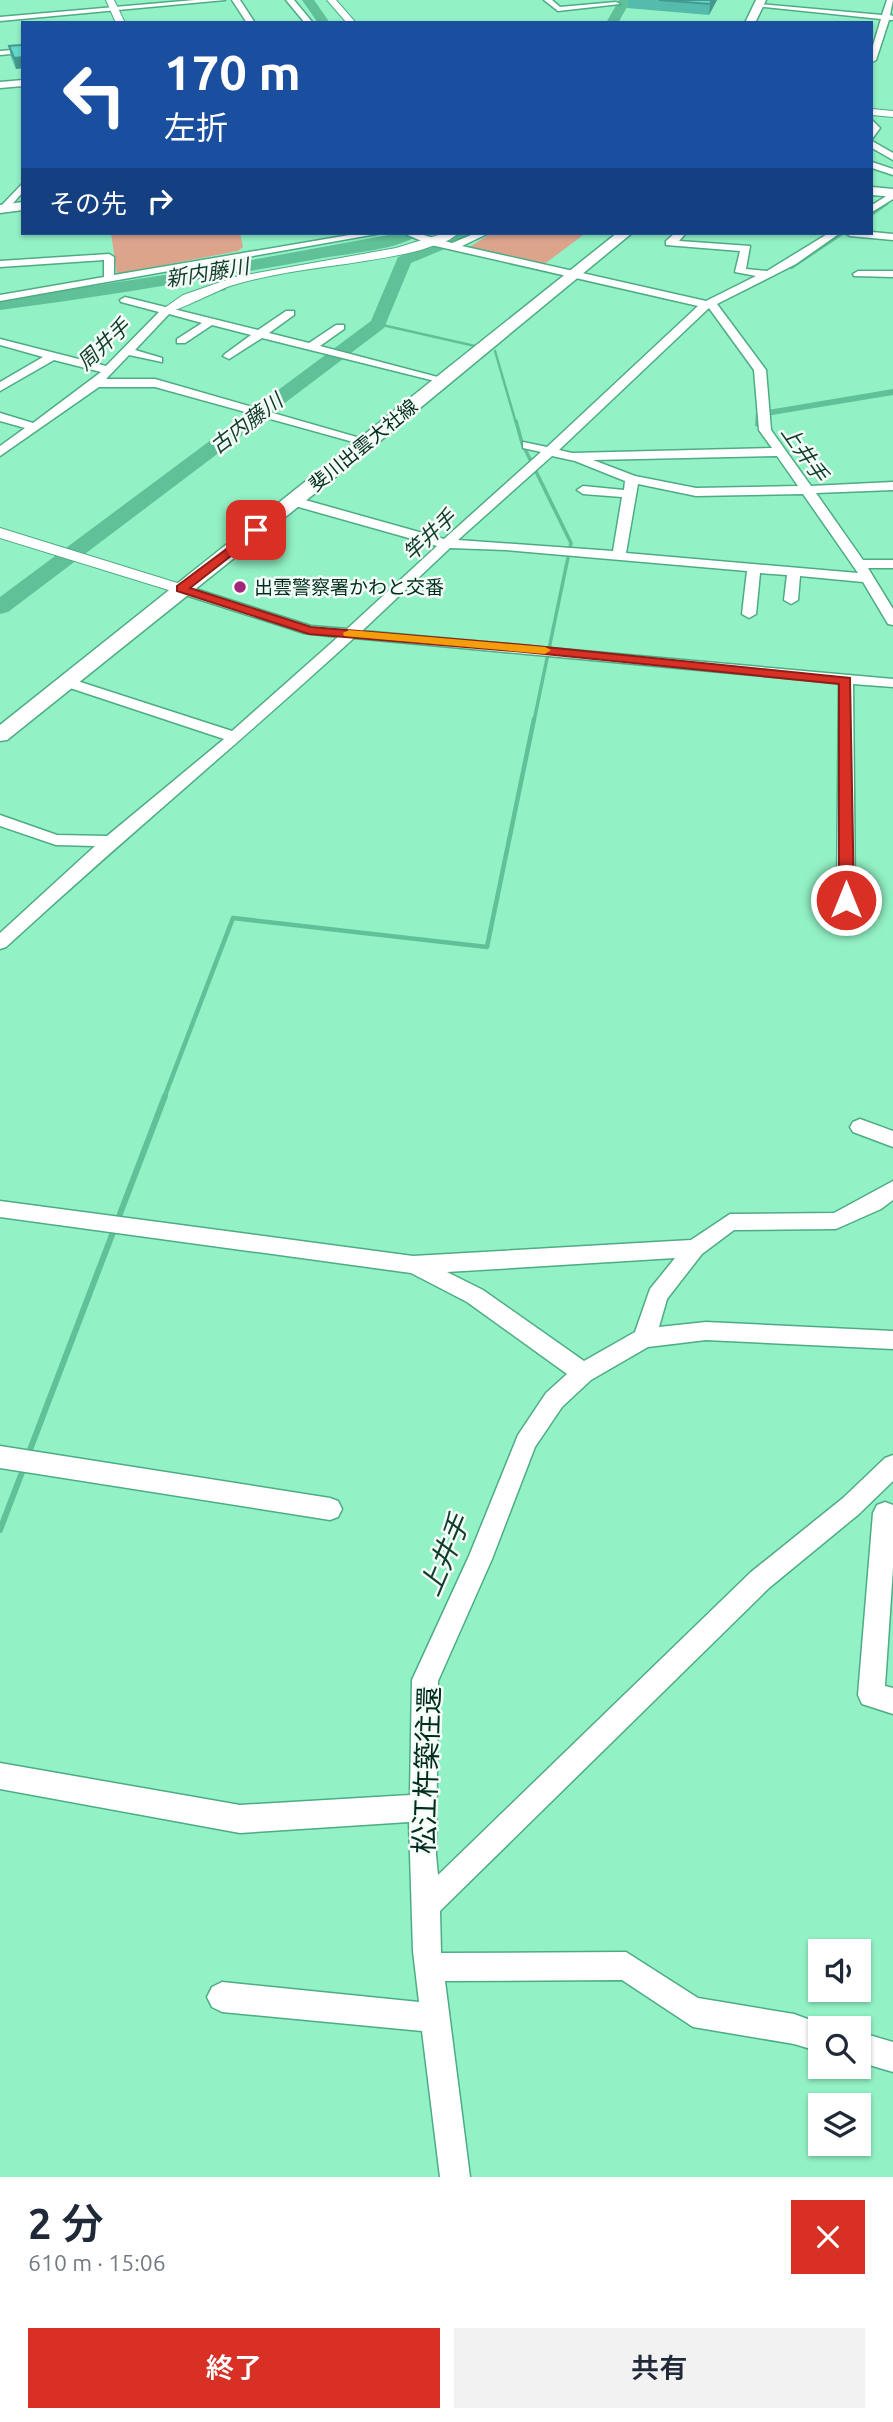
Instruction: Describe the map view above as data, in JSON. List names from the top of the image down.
{
  "streets": {
    "main road": ["斐川出雲大社線"],
    "street": ["松江杵築往還"]
  },
  "water": [
    "新内藤川",
    "周井手",
    "古内藤川",
    "上井手",
    "竿井手"
  ],
  "places": ["出雲警察署かわと交番"],
  "page": {
    "turn": ["170 m", "左折"],
    "then": "その先",
    "heading": ["2 分", "610 m · 15:06"],
    "buttons": ["終了", "共有"]
  }
}
